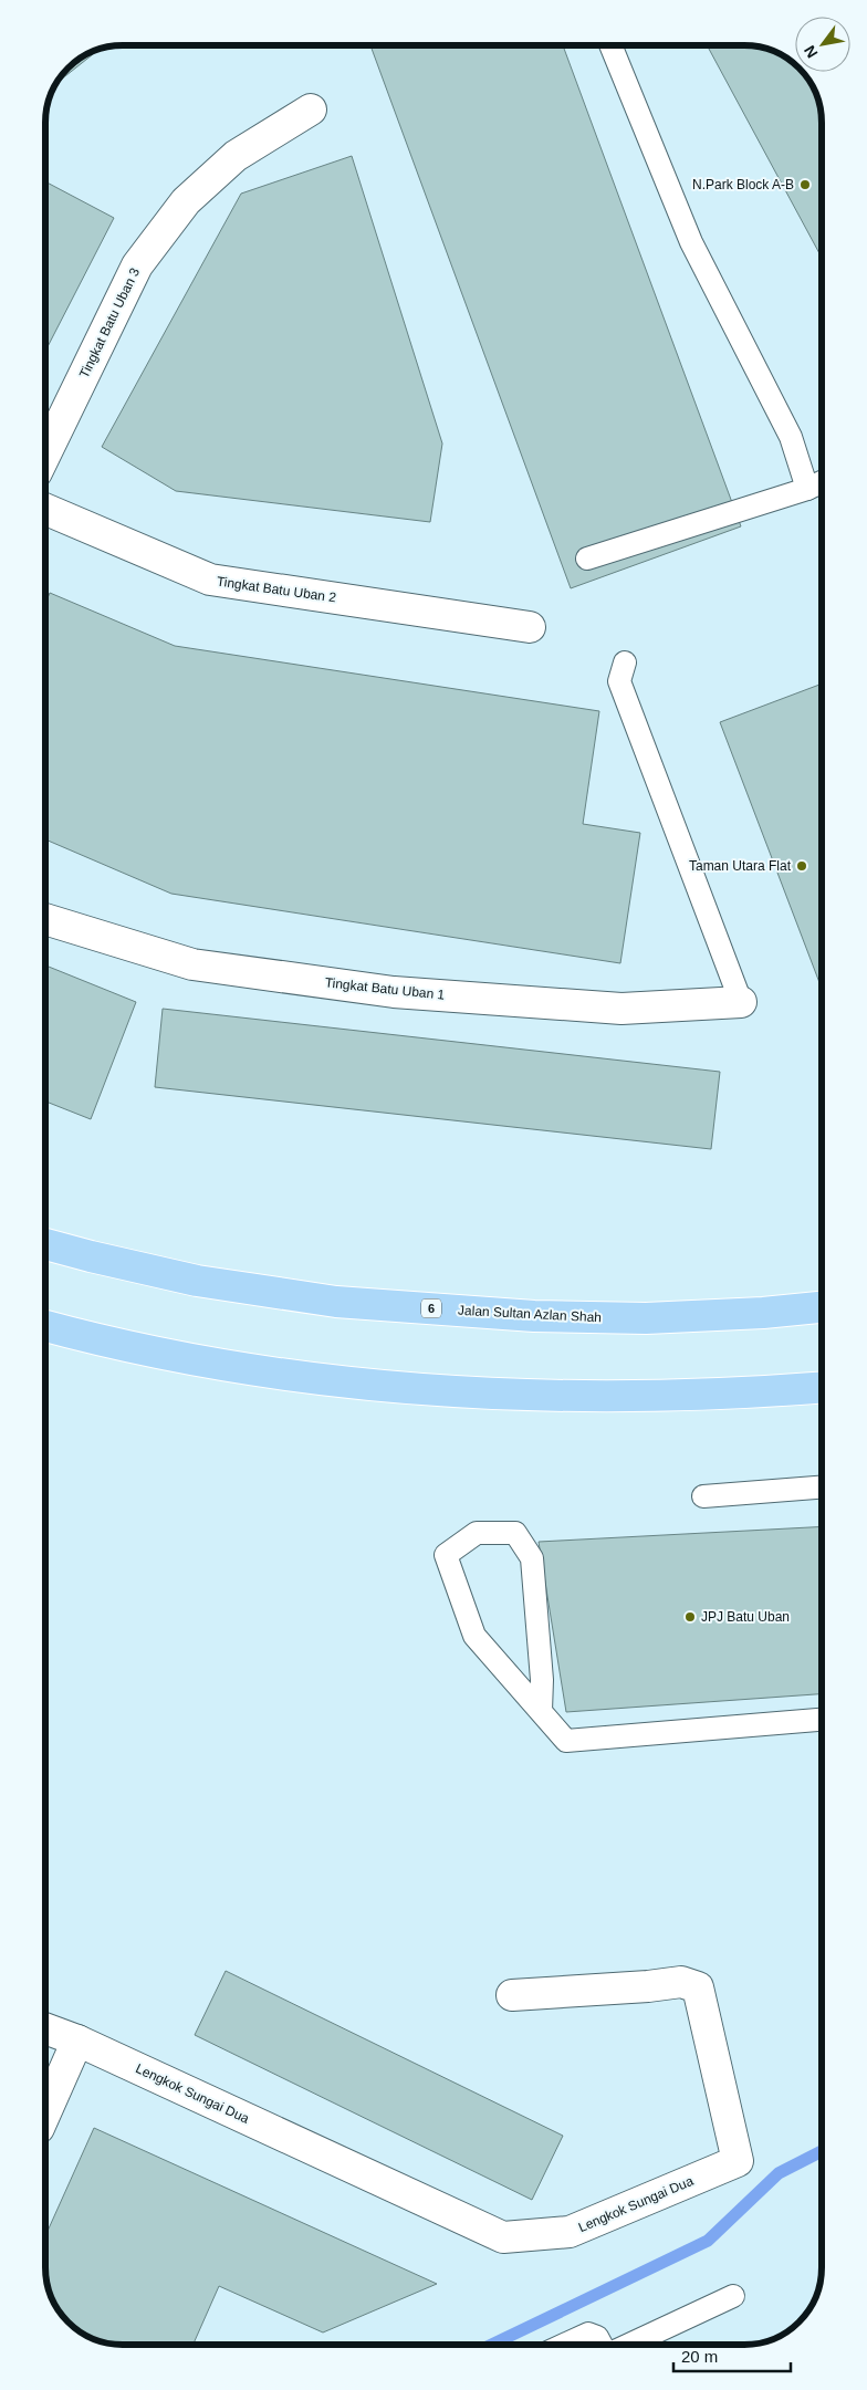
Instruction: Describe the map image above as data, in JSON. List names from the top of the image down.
{
  "streets": {
    "highway": ["6", "Jalan Sultan Azlan Shah"],
    "street": [
      "Tingkat Batu Uban 3",
      "Tingkat Batu Uban 2",
      "Tingkat Batu Uban 1",
      "Lengkok Sungai Dua"
    ]
  },
  "places": ["N.Park Block A-B", "Taman Utara Flat", "JPJ Batu Uban"],
  "scale_bar": "20 m",
  "north": "bottom left"
}
